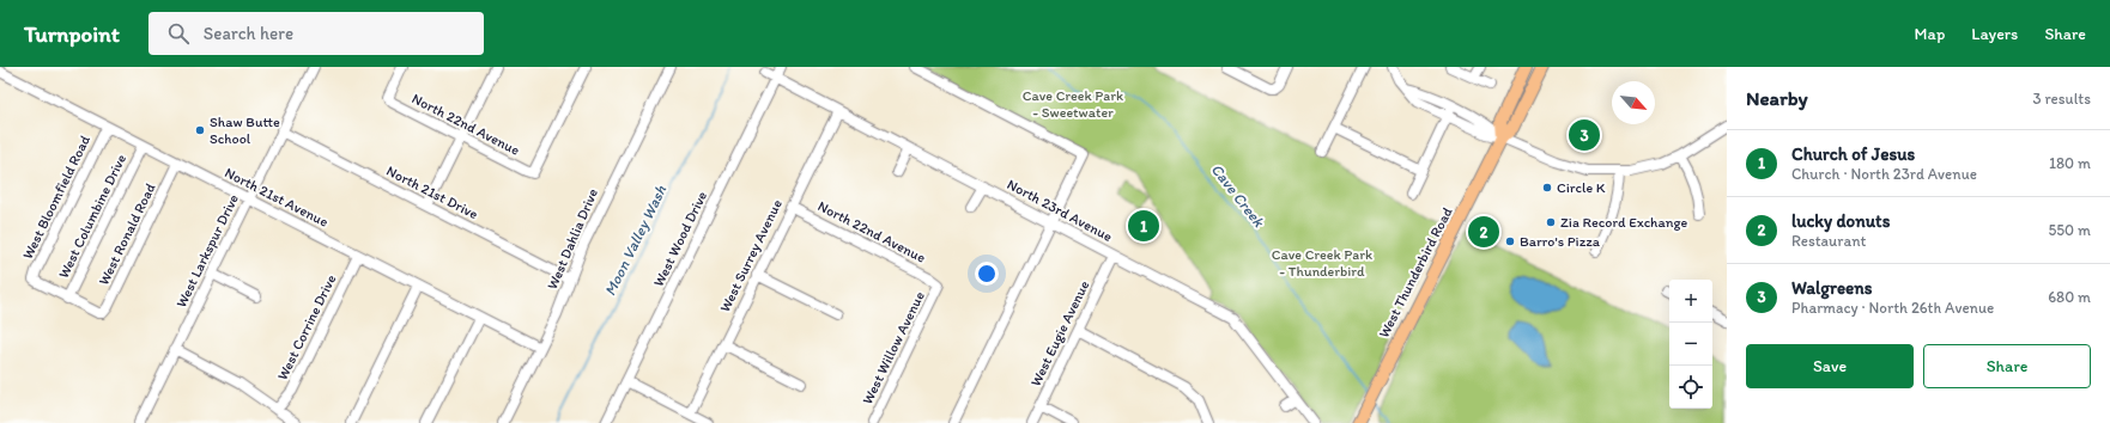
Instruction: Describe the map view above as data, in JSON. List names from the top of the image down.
{
  "streets": {
    "main road": ["West Thunderbird Road"],
    "street": [
      "North 22nd Avenue",
      "North 21st Drive",
      "West Bloomfield Road",
      "North 21st Avenue",
      "North 23rd Avenue",
      "West Columbine Drive",
      "West Ronald Road",
      "West Dahlia Drive",
      "West Wood Drive",
      "West Larkspur Drive",
      "West Surrey Avenue",
      "West Corrine Drive",
      "West Eugie Avenue",
      "West Willow Avenue"
    ]
  },
  "crossings": [
    ["North 22nd Avenue", "West Surrey Avenue"],
    ["North 22nd Avenue", "West Willow Avenue"],
    ["North 21st Drive", "West Dahlia Drive"],
    ["North 21st Drive", "West Larkspur Drive"],
    ["West Bloomfield Road", "North 21st Avenue"],
    ["West Bloomfield Road", "West Columbine Drive"],
    ["West Bloomfield Road", "West Ronald Road"],
    ["North 21st Avenue", "West Columbine Drive"],
    ["North 21st Avenue", "West Ronald Road"],
    ["North 21st Avenue", "West Dahlia Drive"],
    ["North 21st Avenue", "West Larkspur Drive"],
    ["North 21st Avenue", "West Corrine Drive"],
    ["North 23rd Avenue", "West Wood Drive"],
    ["North 23rd Avenue", "West Surrey Avenue"],
    ["North 23rd Avenue", "West Eugie Avenue"],
    ["West Columbine Drive", "West Ronald Road"]
  ],
  "water": ["Cave Creek", "Moon Valley Wash"],
  "parks": ["Cave Creek Park - Sweetwater", "Cave Creek Park - Thunderbird"],
  "places": [
    "Shaw Butte School",
    "Circle K",
    "Zia Record Exchange",
    "Barro's Pizza"
  ],
  "north": "bottom right",
  "page": {
    "header": "Turnpoint",
    "search": "Search here",
    "nav": ["Map", "Layers", "Share"],
    "heading": ["Nearby", "3 results"],
    "pins": ["3", "1", "2"],
    "list": [
      {
        "mark": "1",
        "name": "Church of Jesus",
        "note": "Church · North 23rd Avenue",
        "value": "180 m"
      },
      {
        "mark": "2",
        "name": "lucky donuts",
        "note": "Restaurant",
        "value": "550 m"
      },
      {
        "mark": "3",
        "name": "Walgreens",
        "note": "Pharmacy · North 26th Avenue",
        "value": "680 m"
      }
    ],
    "map_buttons": ["+", "−"],
    "buttons": ["Save", "Share"]
  }
}
